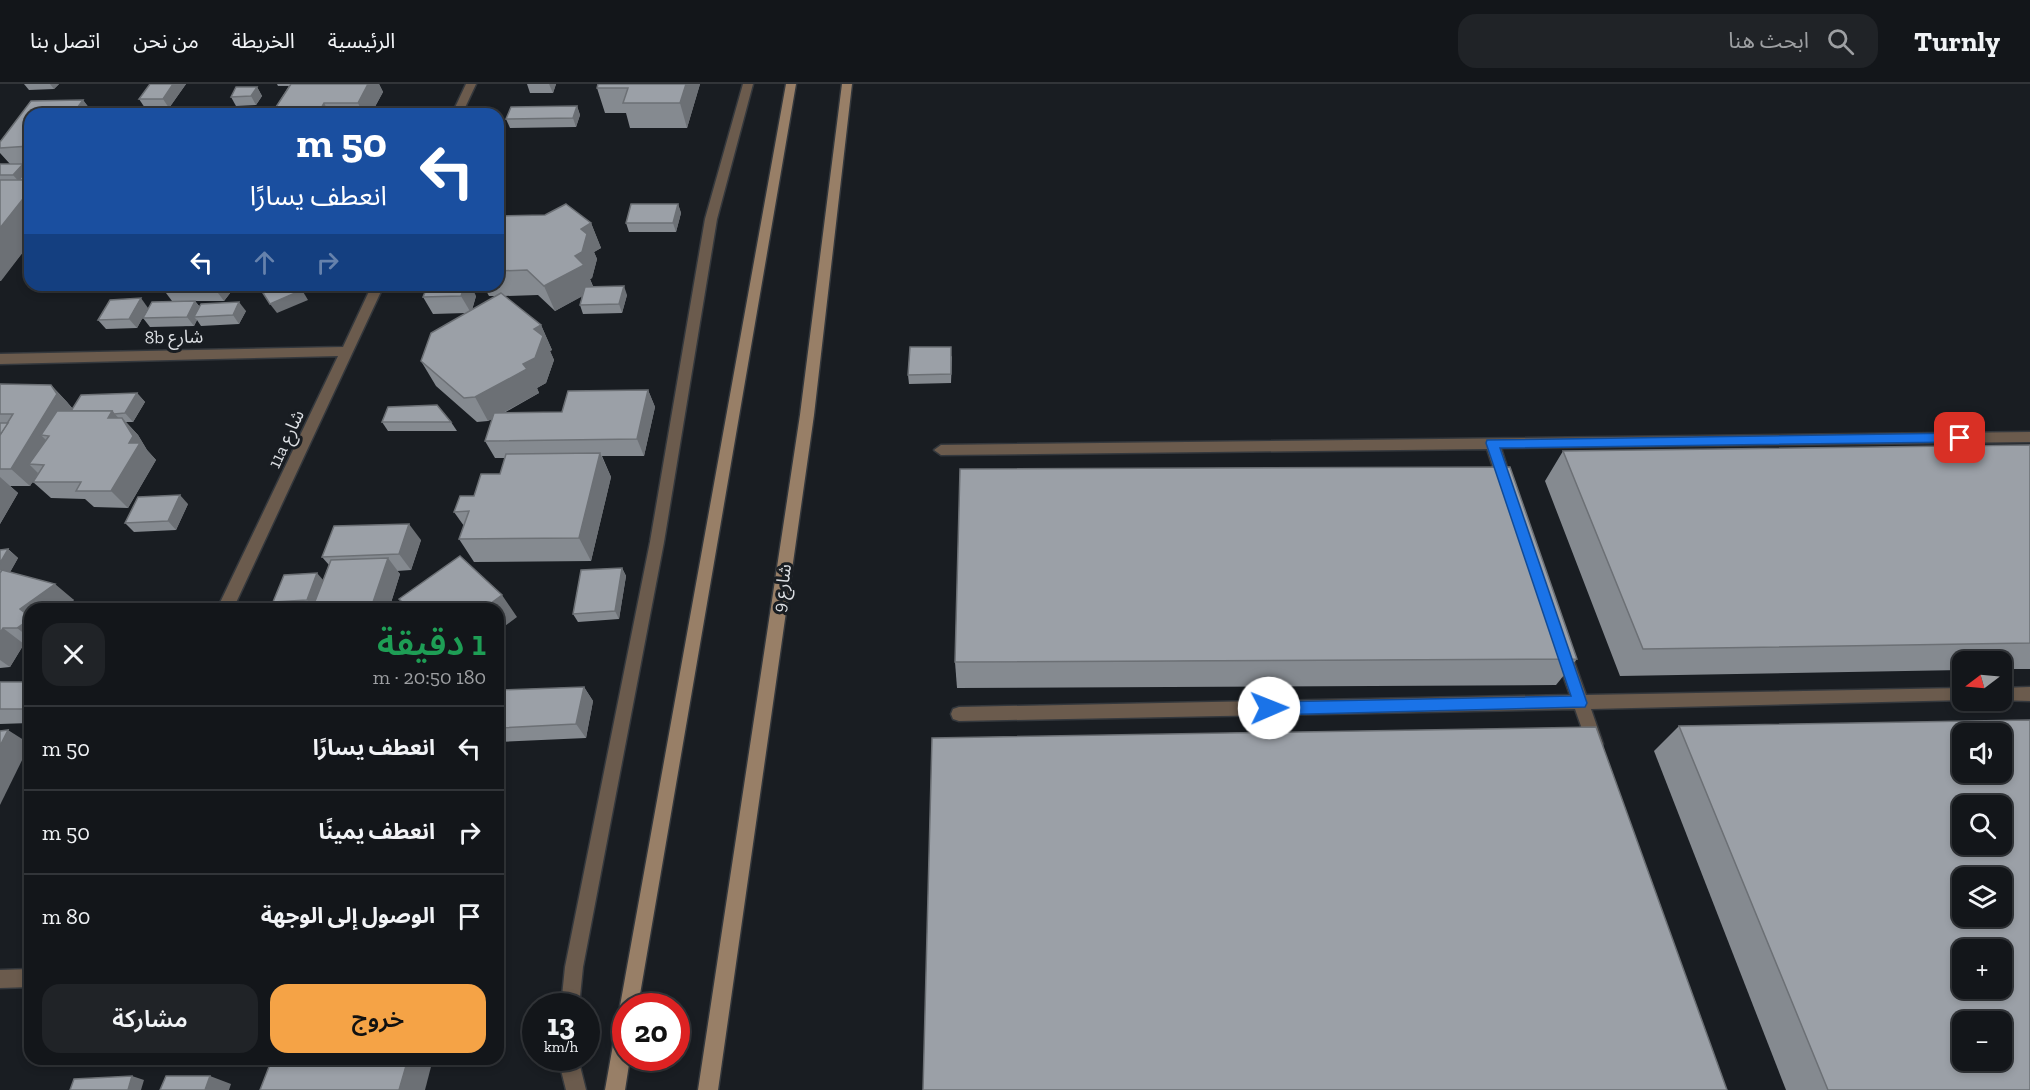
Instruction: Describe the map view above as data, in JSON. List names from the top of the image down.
{
  "streets": {
    "street": ["8b شارع", "11a شارع", "شارع 9"]
  },
  "crossings": [
    ["8b شارع", "11a شارع"]
  ],
  "north": "left",
  "page": {
    "header": "Turnly",
    "search": "ابحث هنا",
    "nav": [
      "الرئيسية",
      "الخريطة",
      "من نحن",
      "اتصل بنا"
    ],
    "turn": ["50 m", "انعطف يسارًا"],
    "heading": ["1 دقيقة", "180 m · 20:50"],
    "map_buttons": ["+", "−"],
    "list": [
      {
        "name": "انعطف يسارًا",
        "value": "50 m"
      },
      {
        "name": "انعطف يمينًا",
        "value": "50 m"
      },
      {
        "name": "الوصول إلى الوجهة",
        "value": "80 m"
      }
    ],
    "buttons": ["خروج", "مشاركة"],
    "speed": "13 km/h",
    "limit": "20"
  }
}
